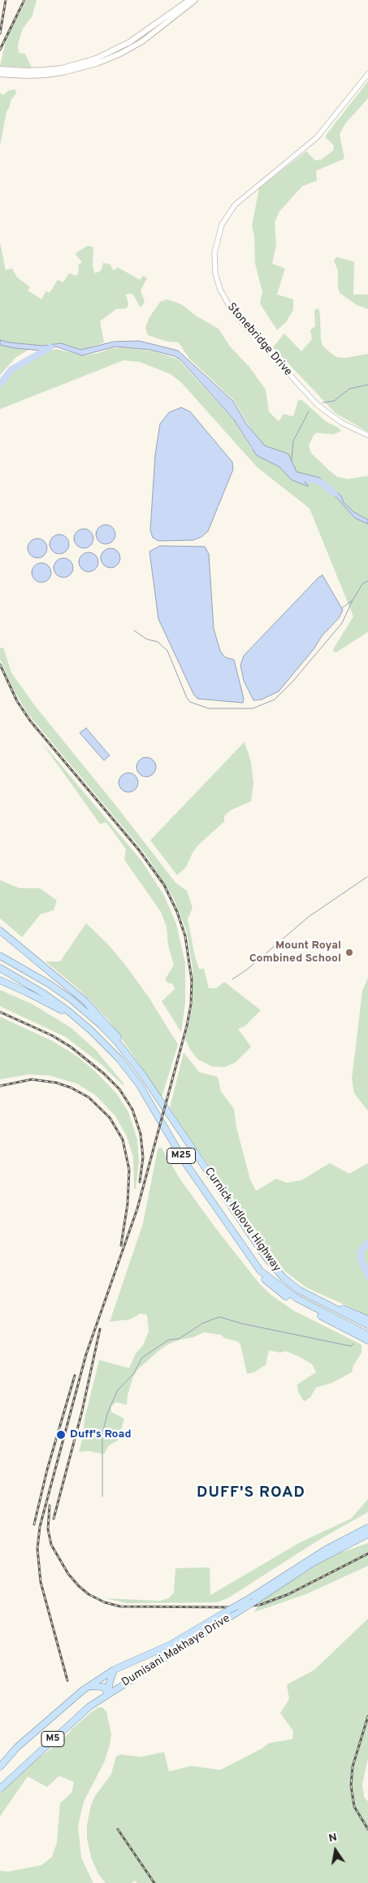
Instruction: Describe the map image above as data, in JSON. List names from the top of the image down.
{
  "streets": {
    "main road": [
      "M25",
      "Curnick Ndlovu Highway",
      "Dumisani Makhaye Drive",
      "M5"
    ],
    "street": ["Stonebridge Drive"]
  },
  "districts": ["DUFF'S ROAD"],
  "places": ["Mount Royal Combined School", "Duff's Road"],
  "north": "top"
}
